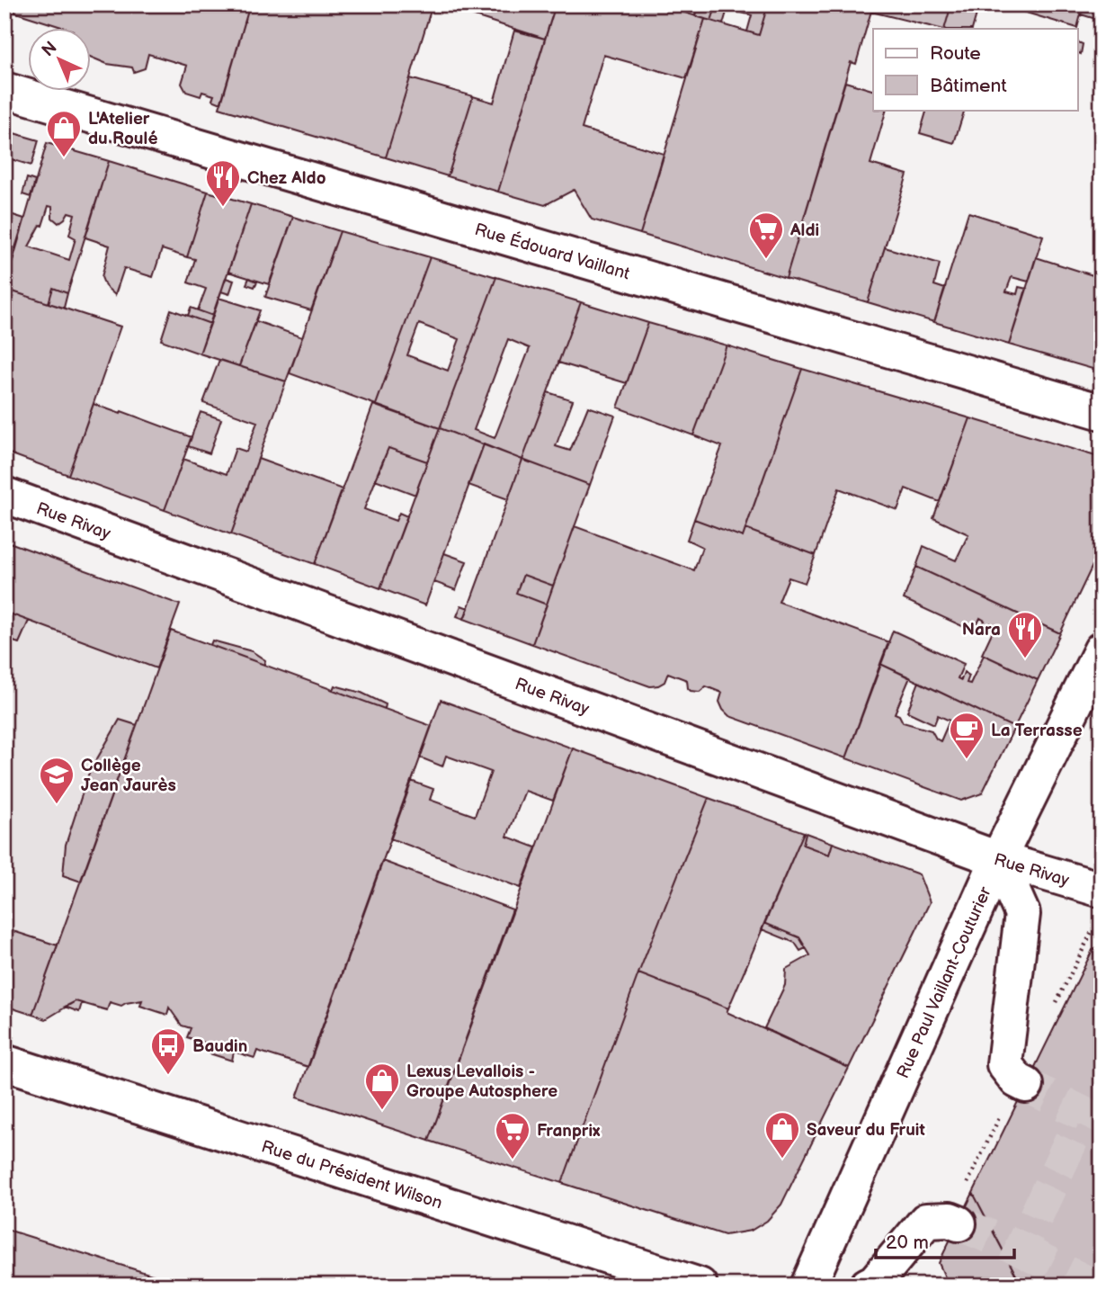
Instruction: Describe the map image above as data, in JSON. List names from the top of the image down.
{
  "streets": {
    "street": [
      "Rue Édouard Vaillant",
      "Rue Rivay",
      "Rue Paul Vaillant-Couturier",
      "Rue du Président Wilson"
    ]
  },
  "crossings": [
    ["Rue Rivay", "Rue Paul Vaillant-Couturier"]
  ],
  "places": {
    "shop": ["L'Atelier du Roulé", "Lexus Levallois - Groupe Autosphere", "Saveur du Fruit"],
    "restaurant": ["Chez Aldo", "Nara"],
    "supermarket": ["Aldi", "Franprix"],
    "cafe": ["La Terrasse"],
    "school or university": ["Collège Jean Jaurès"],
    "bus stop": ["Baudin"]
  },
  "legend": ["Route", "Bâtiment"],
  "scale_bar": "20 m",
  "north": "top left"
}
